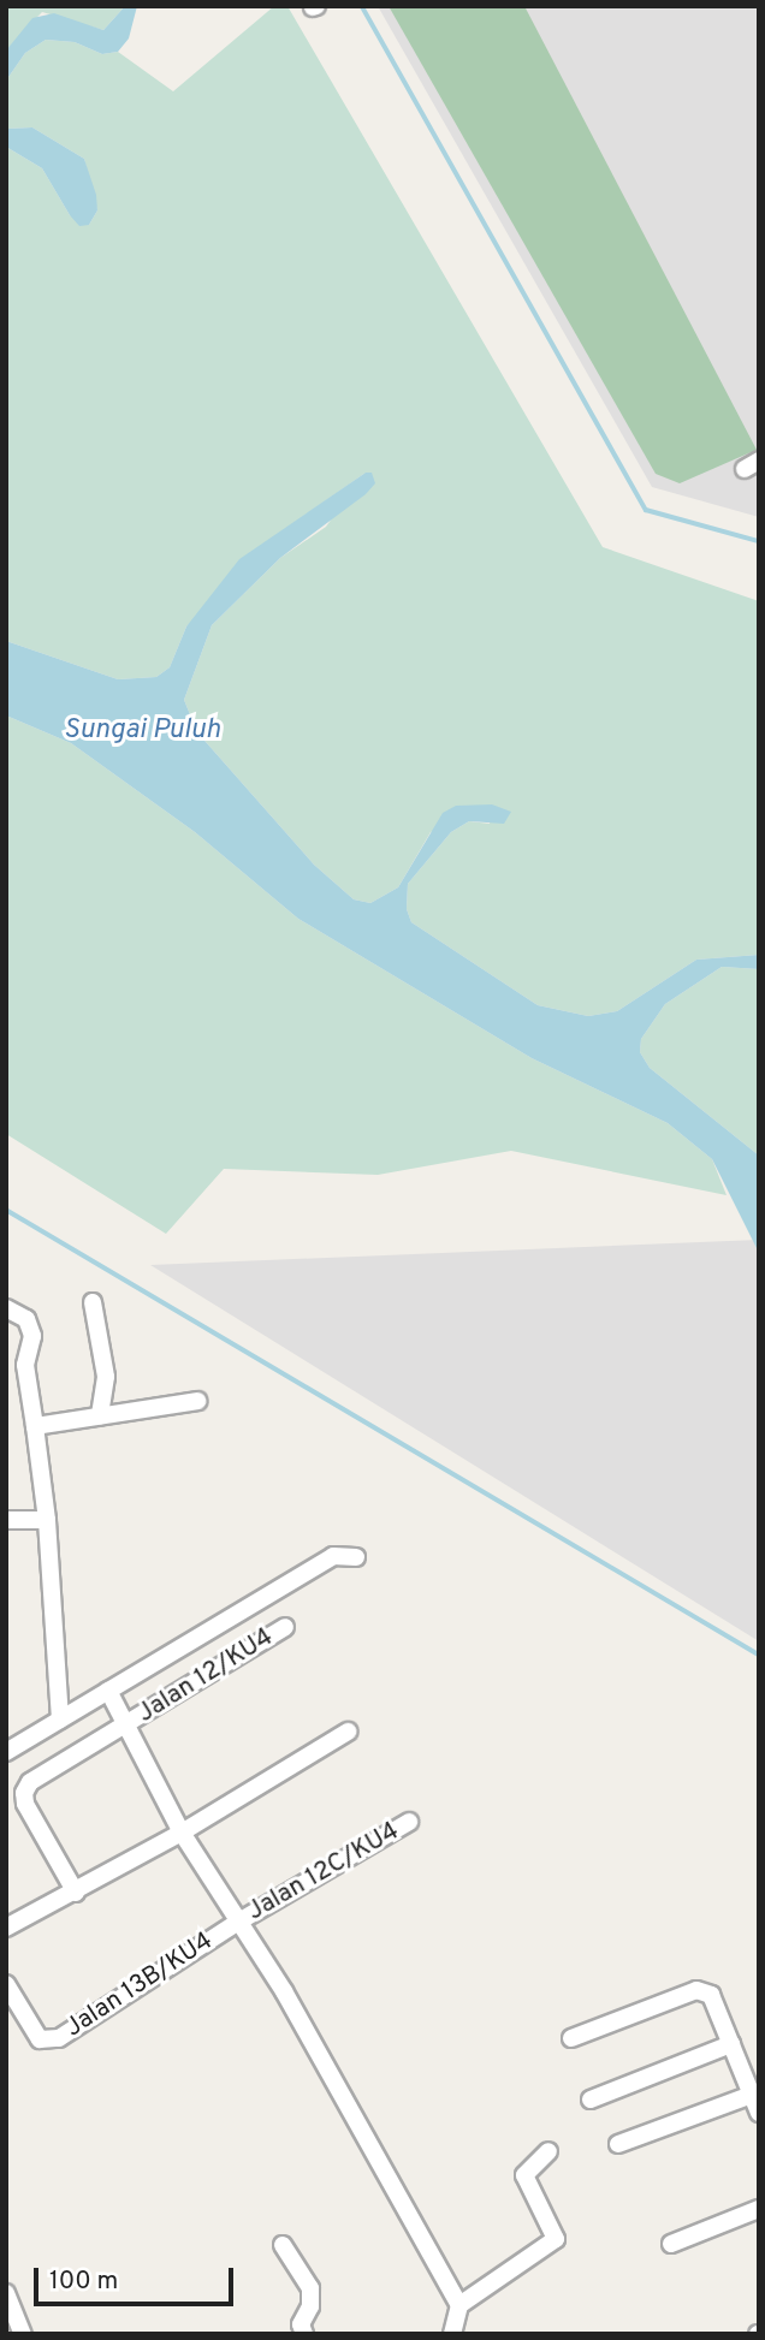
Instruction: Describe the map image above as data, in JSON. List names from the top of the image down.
{
  "streets": {
    "street": ["Jalan 12/KU4", "Jalan 12C/KU4", "Jalan 13B/KU4"]
  },
  "crossings": [
    ["Jalan 12C/KU4", "Jalan 13B/KU4"]
  ],
  "water": ["Sungai Puluh"],
  "scale_bar": "100 m"
}
